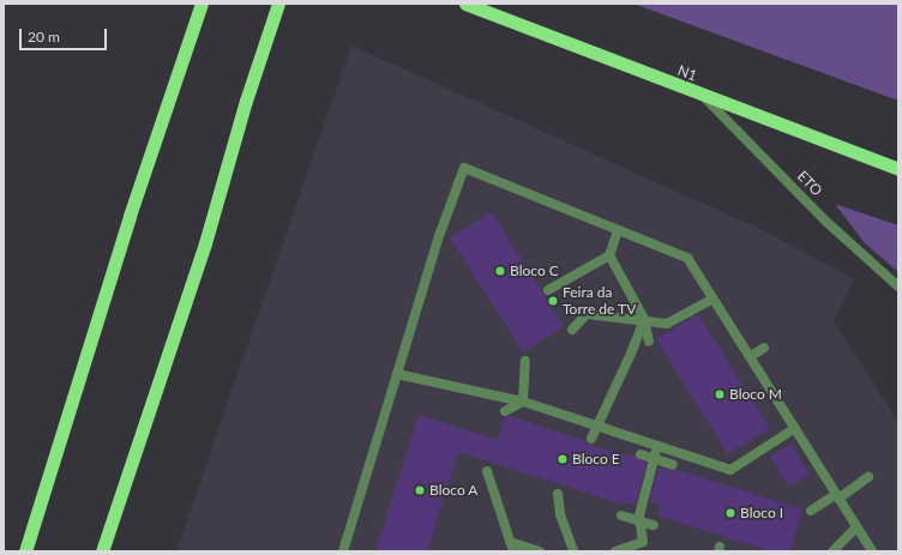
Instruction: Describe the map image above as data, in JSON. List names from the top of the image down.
{
  "streets": {
    "highway": ["N1"],
    "street": ["ETO"]
  },
  "crossings": [
    ["N1", "ETO"]
  ],
  "places": [
    "Bloco C",
    "Feira da Torre de TV",
    "Bloco M",
    "Bloco E",
    "Bloco A",
    "Bloco I"
  ],
  "scale_bar": "20 m"
}
